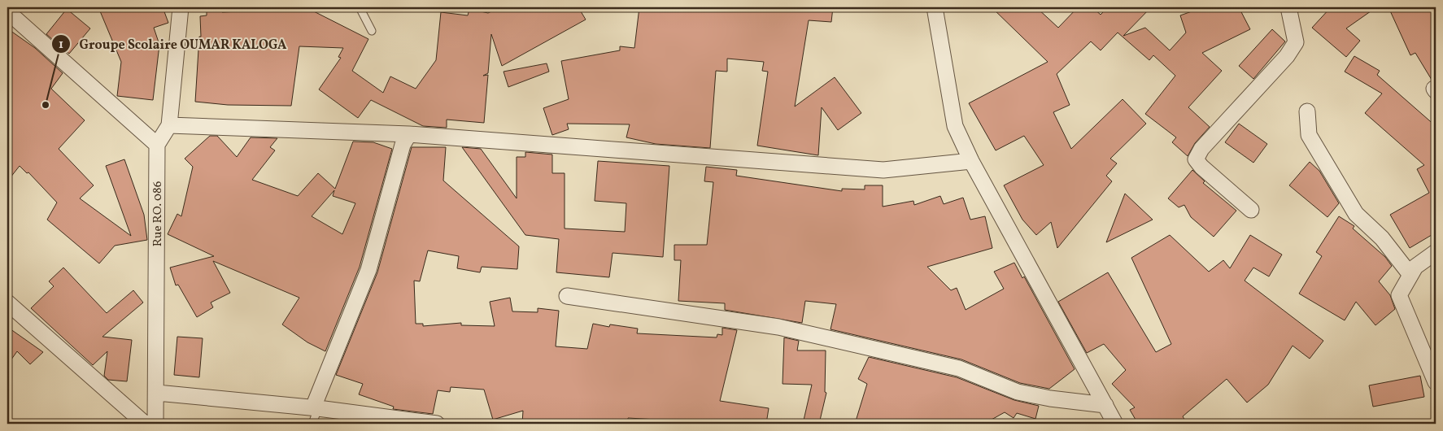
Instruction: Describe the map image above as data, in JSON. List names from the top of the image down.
{
  "streets": {
    "street": ["Rue RO. 086"]
  },
  "places": ["Groupe Scolaire OUMAR KALOGA"]
}
